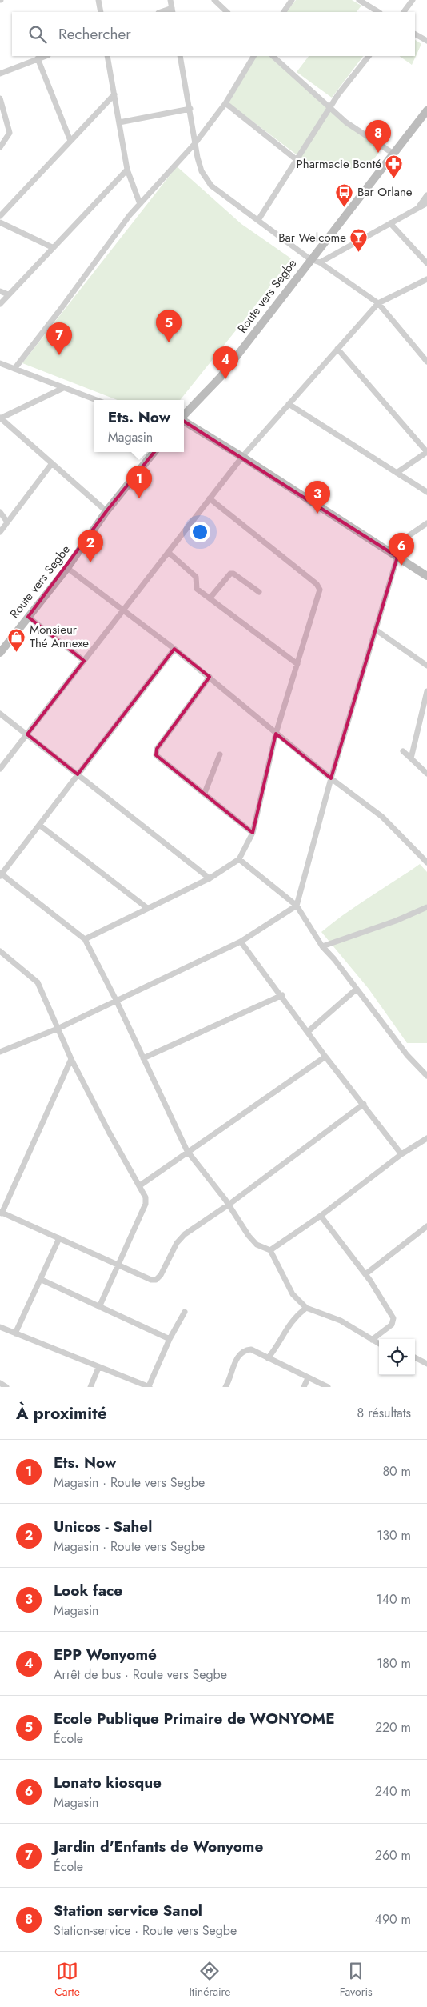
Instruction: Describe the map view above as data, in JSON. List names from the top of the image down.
{
  "streets": {
    "main road": ["Route vers Segbe"]
  },
  "places": {
    "pharmacy": ["Pharmacie Bonté"],
    "bus stop": ["Bar Orlane"],
    "bar": ["Bar Welcome"],
    "shop": ["Monsieur Thé Annexe"]
  },
  "page": {
    "search": "Rechercher",
    "pins": [
      "8",
      "5",
      "7",
      "4",
      "1",
      "3",
      "2",
      "6"
    ],
    "popup": ["Ets. Now", "Magasin"],
    "heading": ["À proximité", "8 résultats"],
    "list": [
      {
        "mark": "1",
        "name": "Ets. Now",
        "note": "Magasin · Route vers Segbe",
        "value": "80 m"
      },
      {
        "mark": "2",
        "name": "Unicos - Sahel",
        "note": "Magasin · Route vers Segbe",
        "value": "130 m"
      },
      {
        "mark": "3",
        "name": "Look face",
        "note": "Magasin",
        "value": "140 m"
      },
      {
        "mark": "4",
        "name": "EPP Wonyomé",
        "note": "Arrêt de bus · Route vers Segbe",
        "value": "180 m"
      },
      {
        "mark": "5",
        "name": "Ecole Publique Primaire de WONYOME",
        "note": "École",
        "value": "220 m"
      },
      {
        "mark": "6",
        "name": "Lonato kiosque",
        "note": "Magasin",
        "value": "240 m"
      },
      {
        "mark": "7",
        "name": "Jardin d'Enfants de Wonyome",
        "note": "École",
        "value": "260 m"
      },
      {
        "mark": "8",
        "name": "Station service Sanol",
        "note": "Station-service · Route vers Segbe",
        "value": "490 m"
      }
    ],
    "nav": ["Carte", "Itinéraire", "Favoris"]
  }
}
